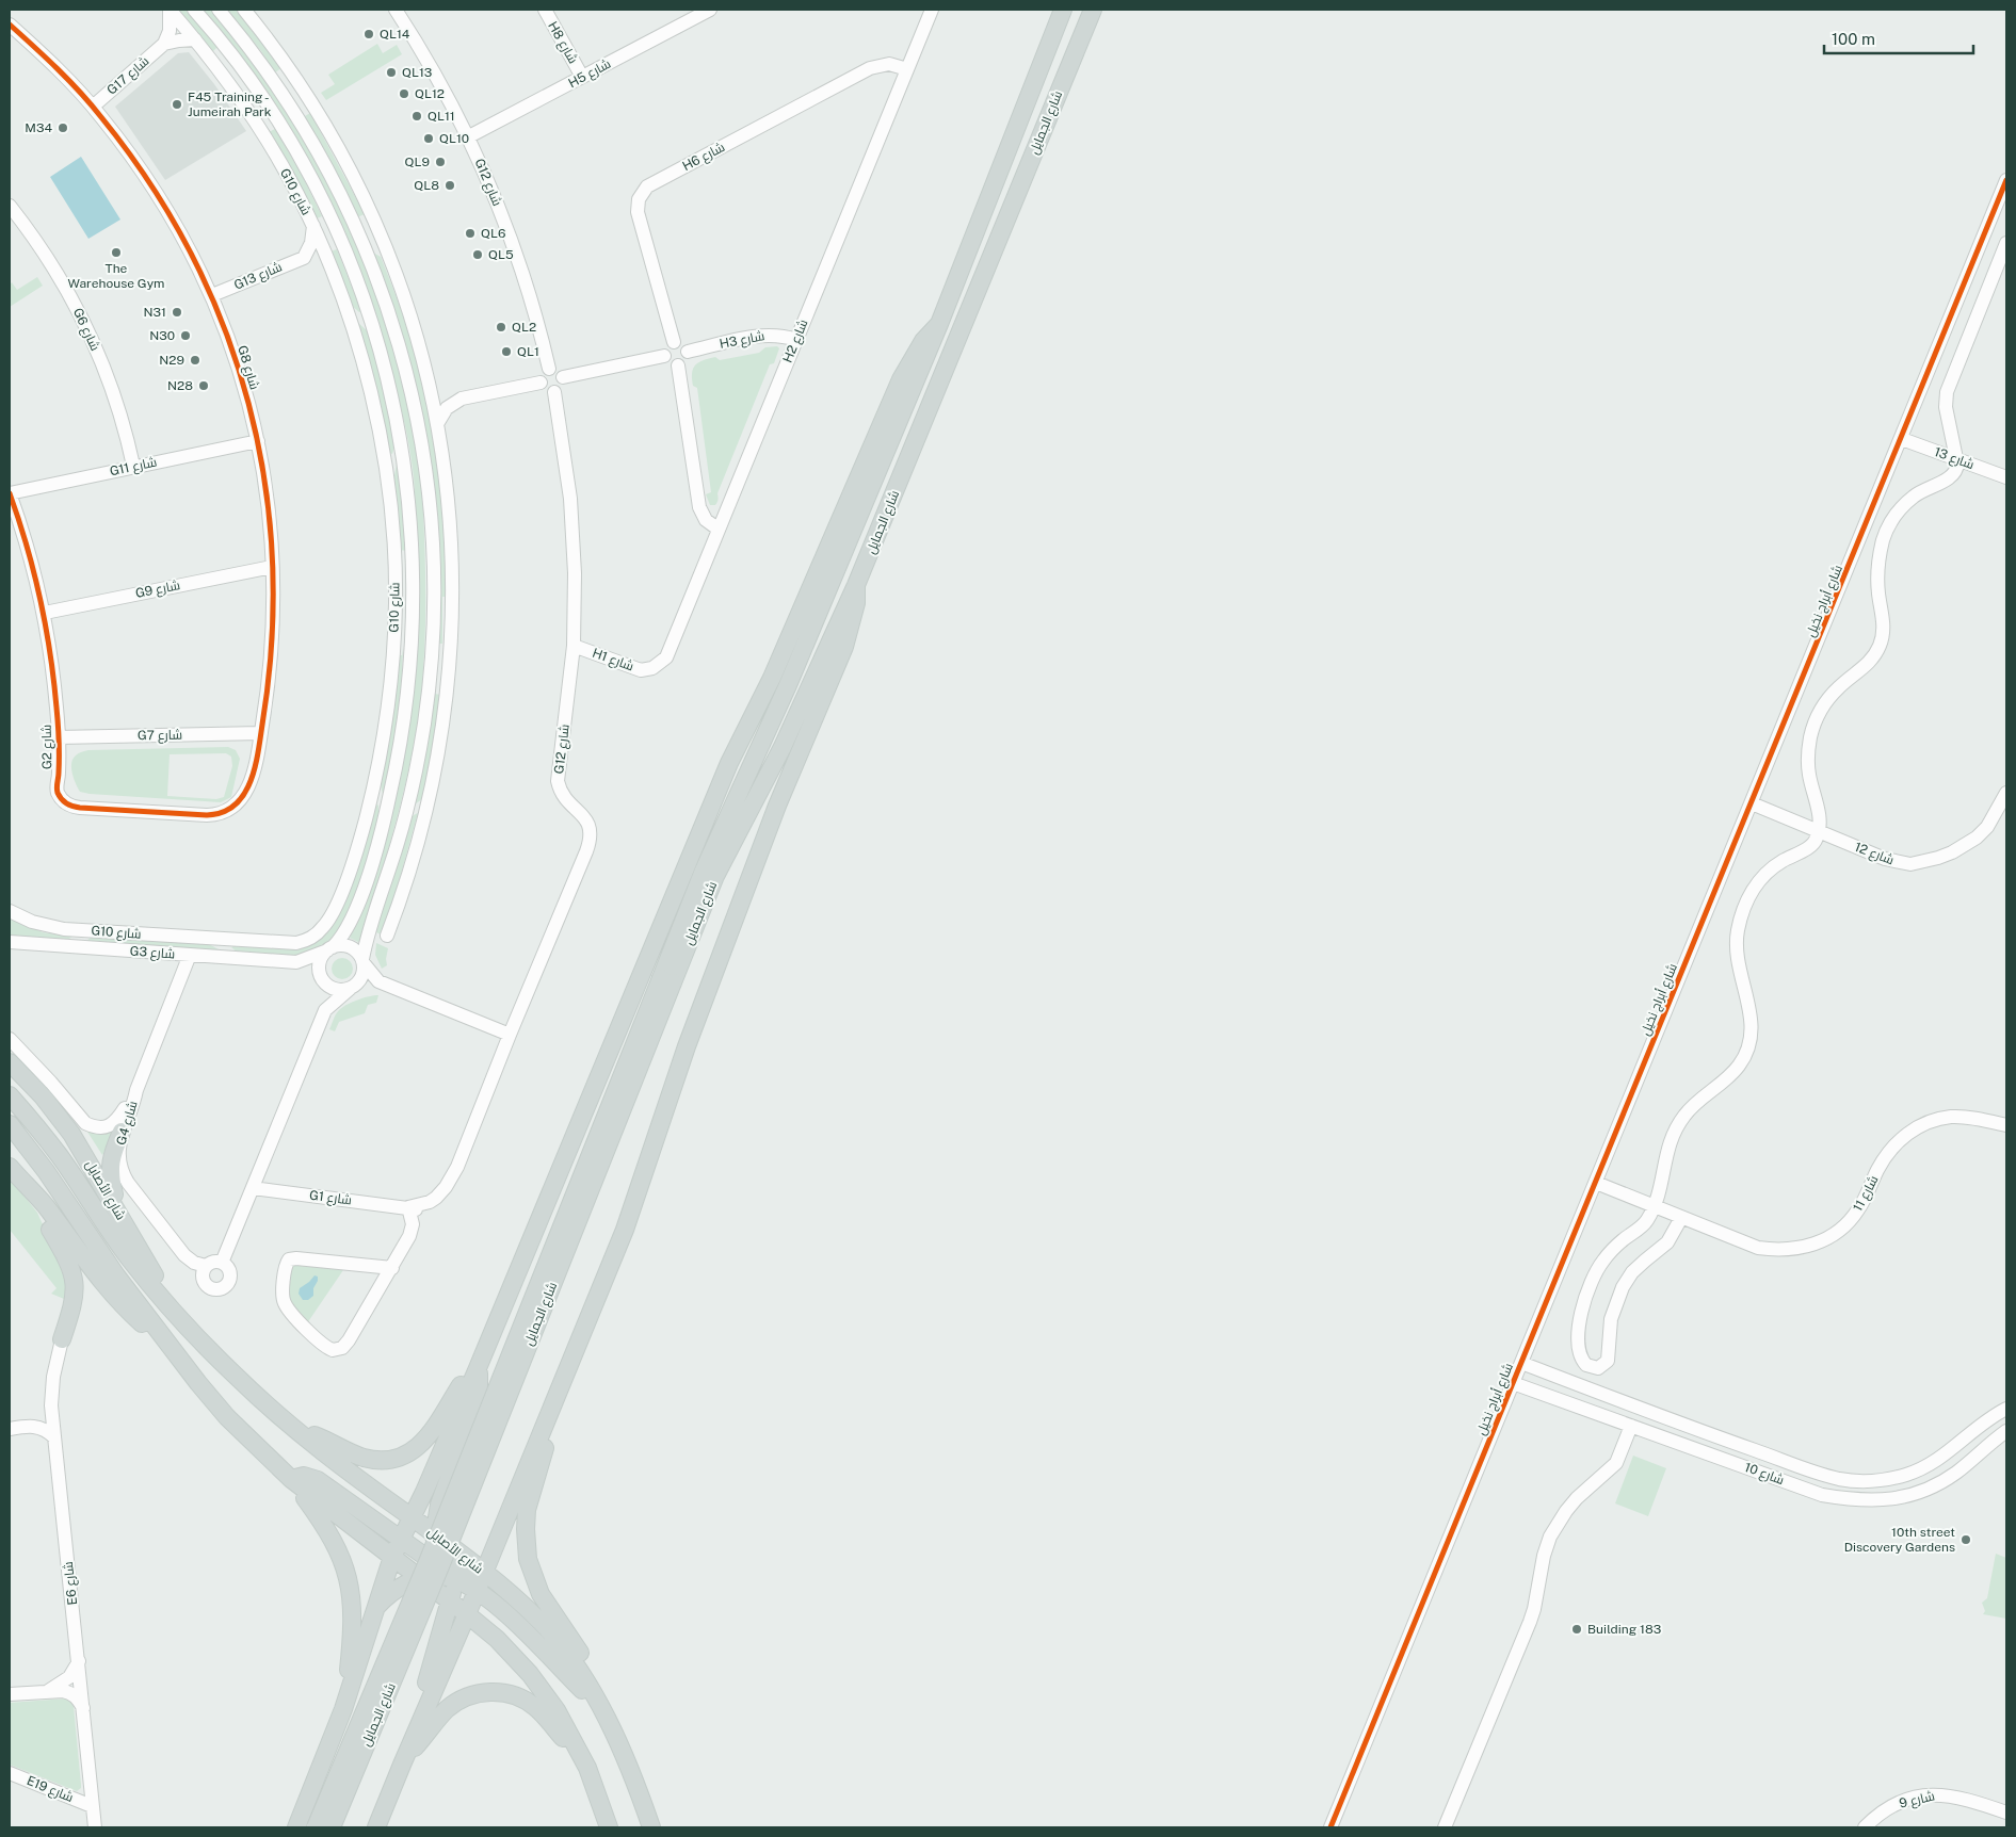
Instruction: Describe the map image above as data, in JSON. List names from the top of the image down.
{
  "streets": {
    "main road": ["شارع الجمايل", "شارع الأصايل"],
    "street": [
      "H8 شارع",
      "H5 شارع",
      "G17 شارع",
      "H6 شارع",
      "G12 شارع",
      "G10 شارع",
      "G13 شارع",
      "G6 شارع",
      "H3 شارع",
      "H2 شارع",
      "G8 شارع",
      "شارع 13",
      "G11 شارع",
      "G9 شارع",
      "شارع أبراج نخيل",
      "H1 شارع",
      "G7 شارع",
      "G2 شارع",
      "شارع 12",
      "G3 شارع",
      "G4 شارع",
      "شارع 11",
      "G1 شارع",
      "شارع 10",
      "E6 شارع",
      "E19 شارع",
      "شارع 9"
    ]
  },
  "crossings": [
    ["H8 شارع", "H5 شارع"],
    ["H5 شارع", "G12 شارع"],
    ["G17 شارع", "G8 شارع"],
    ["H6 شارع", "H3 شارع"],
    ["H6 شارع", "H2 شارع"],
    ["G12 شارع", "H1 شارع"],
    ["G12 شارع", "G1 شارع"],
    ["G10 شارع", "G3 شارع"],
    ["G13 شارع", "G8 شارع"],
    ["G6 شارع", "G11 شارع"],
    ["H3 شارع", "H2 شارع"],
    ["H2 شارع", "H1 شارع"],
    ["G8 شارع", "G11 شارع"],
    ["G8 شارع", "G9 شارع"],
    ["G8 شارع", "G7 شارع"],
    ["G8 شارع", "G2 شارع"],
    ["شارع 13", "شارع أبراج نخيل"],
    ["G11 شارع", "G2 شارع"],
    ["G9 شارع", "G2 شارع"],
    ["شارع أبراج نخيل", "شارع 12"],
    ["شارع أبراج نخيل", "شارع 11"],
    ["شارع أبراج نخيل", "شارع 10"],
    ["G7 شارع", "G2 شارع"],
    ["G3 شارع", "G4 شارع"],
    ["E6 شارع", "E19 شارع"]
  ],
  "places": [
    "QL14",
    "QL13",
    "QL12",
    "F45 Training - Jumeirah Park",
    "QL11",
    "M34",
    "QL10",
    "QL9",
    "QL8",
    "QL6",
    "The Warehouse Gym",
    "QL5",
    "N31",
    "QL2",
    "N30",
    "QL1",
    "N29",
    "N28",
    "10th street Discovery Gardens",
    "Building 183"
  ],
  "scale_bar": "100 m"
}
